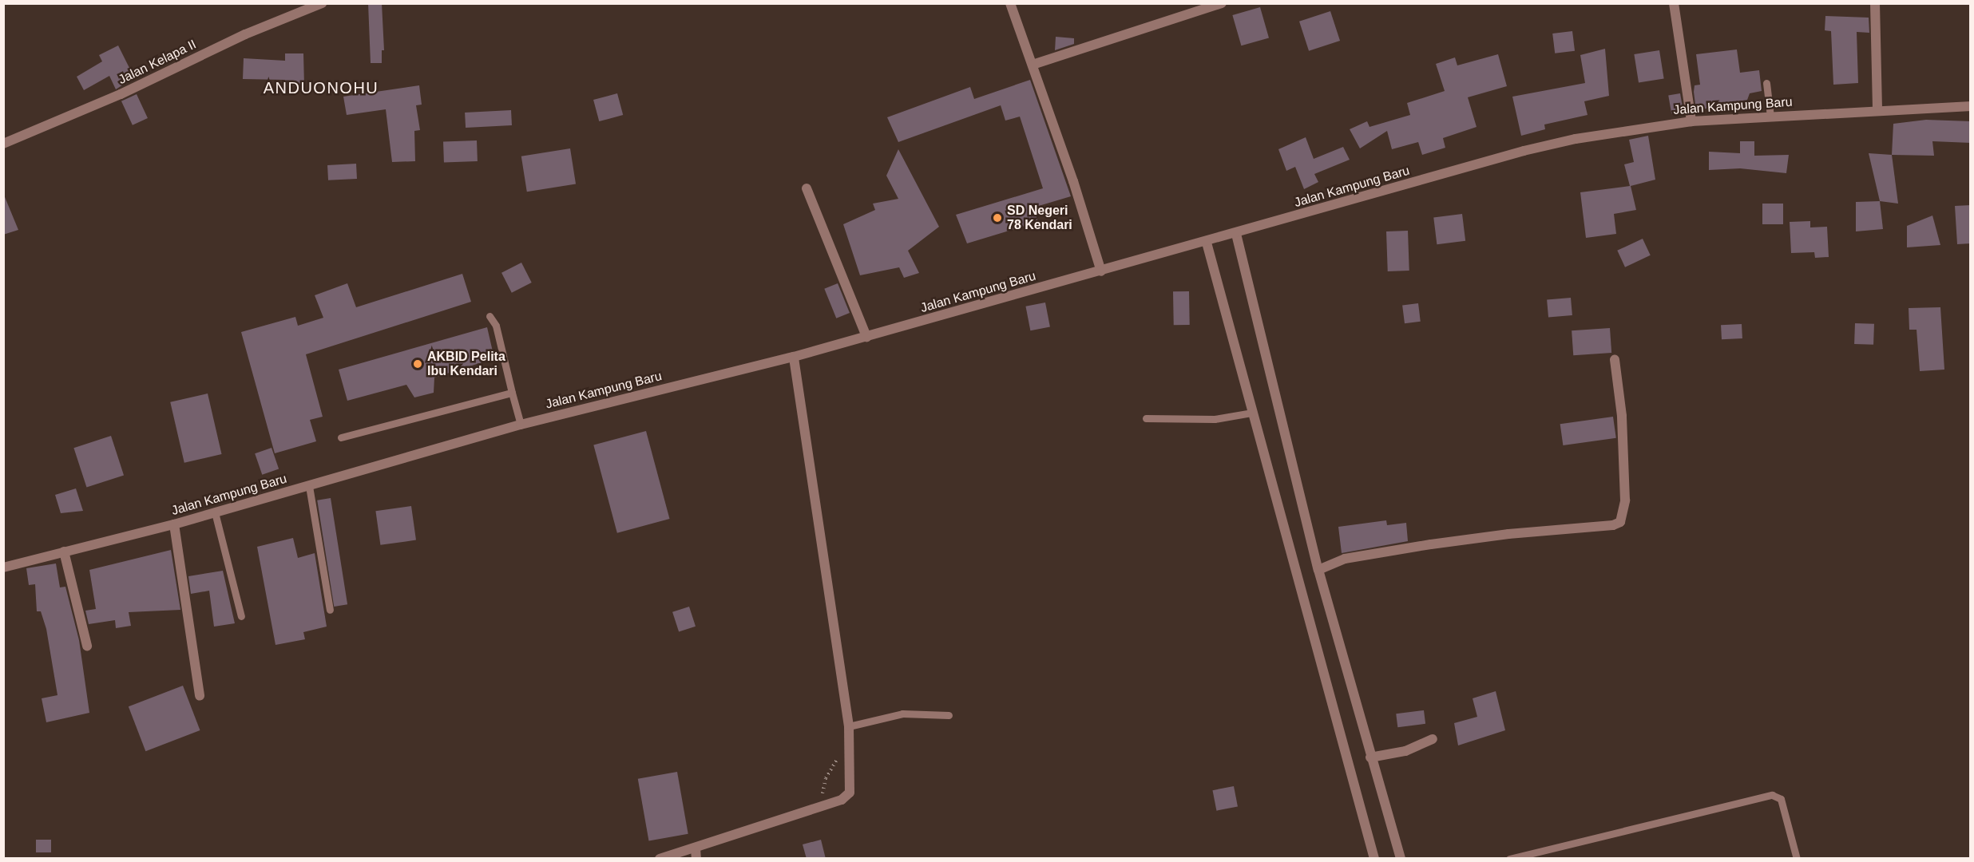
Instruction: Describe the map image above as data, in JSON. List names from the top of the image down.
{
  "streets": {
    "street": ["Jalan Kelapa II", "Jalan Kampung Baru"]
  },
  "districts": ["ANDUONOHU"],
  "places": ["SD Negeri 78 Kendari", "AKBID Pelita Ibu Kendari"]
}
